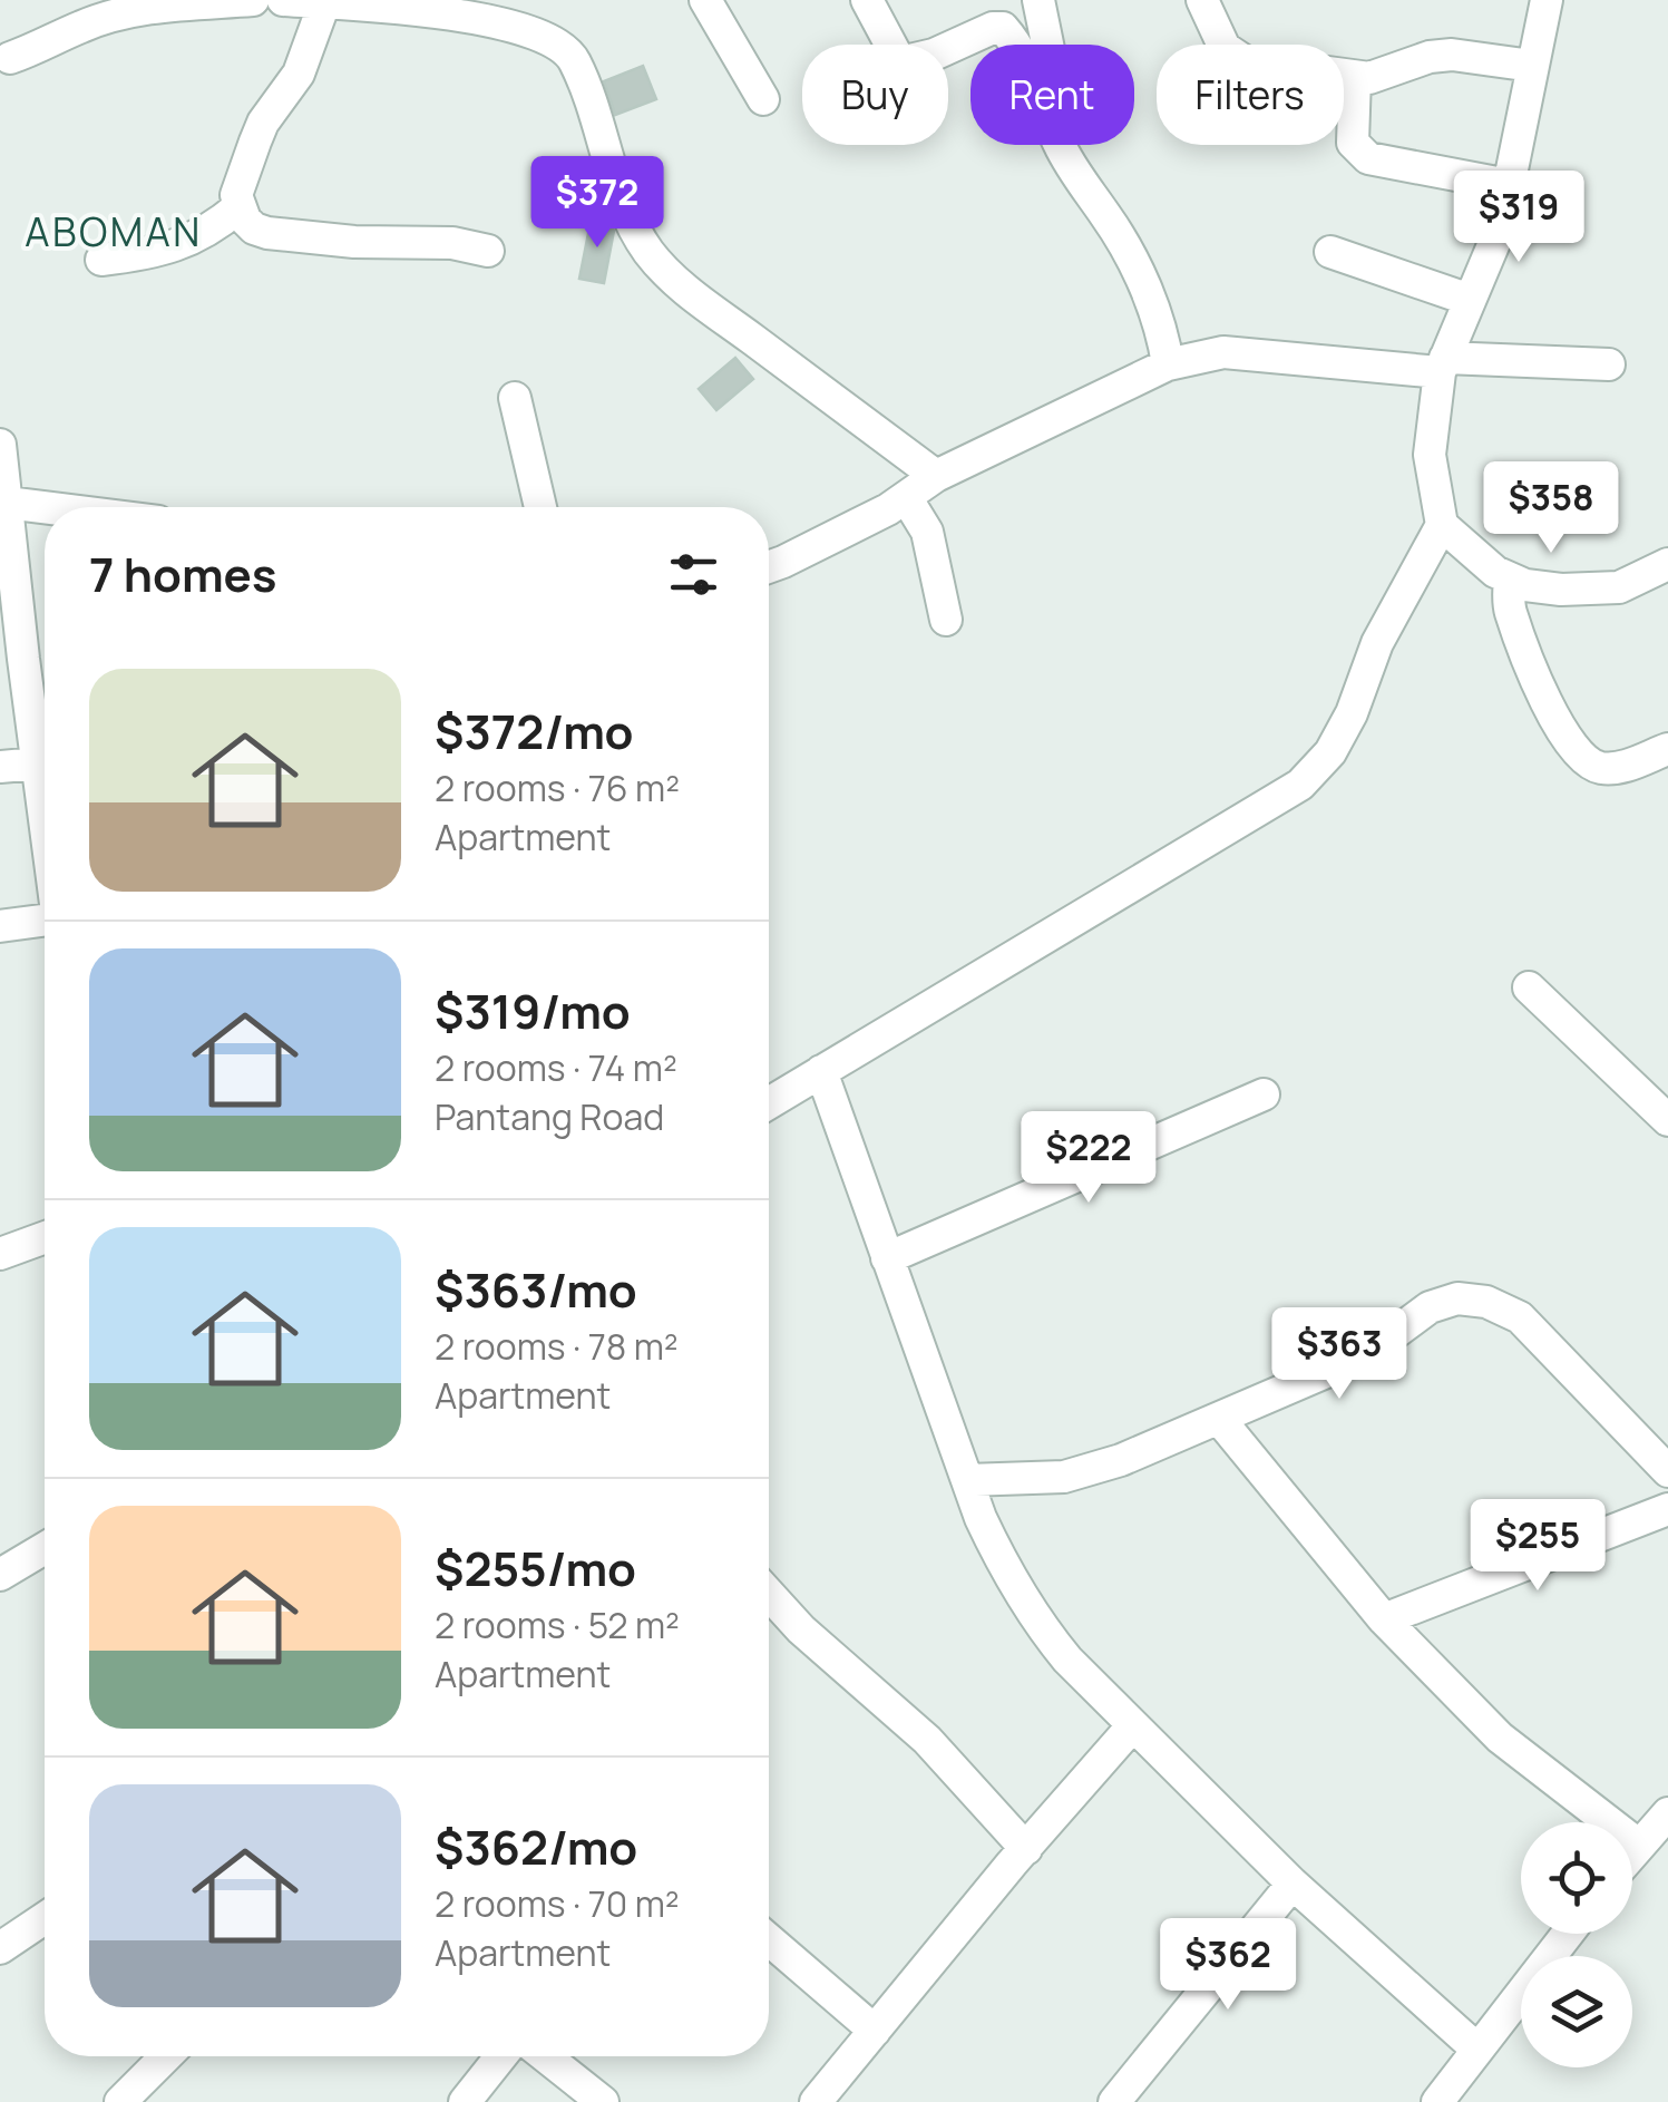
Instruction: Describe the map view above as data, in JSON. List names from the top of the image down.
{
  "districts": ["ABOMAN"],
  "page": {
    "chip": ["Buy", "Rent", "Filters"],
    "price": [
      "$372",
      "$319",
      "$358",
      "$222",
      "$363",
      "$255",
      "$362"
    ],
    "heading": "7 homes",
    "list": [
      {
        "name": "$372/mo",
        "note": "2 rooms · 76 m² · Apartment"
      },
      {
        "name": "$319/mo",
        "note": "2 rooms · 74 m² · Pantang Road"
      },
      {
        "name": "$363/mo",
        "note": "2 rooms · 78 m² · Apartment"
      },
      {
        "name": "$255/mo",
        "note": "2 rooms · 52 m² · Apartment"
      },
      {
        "name": "$362/mo",
        "note": "2 rooms · 70 m² · Apartment"
      }
    ]
  }
}
